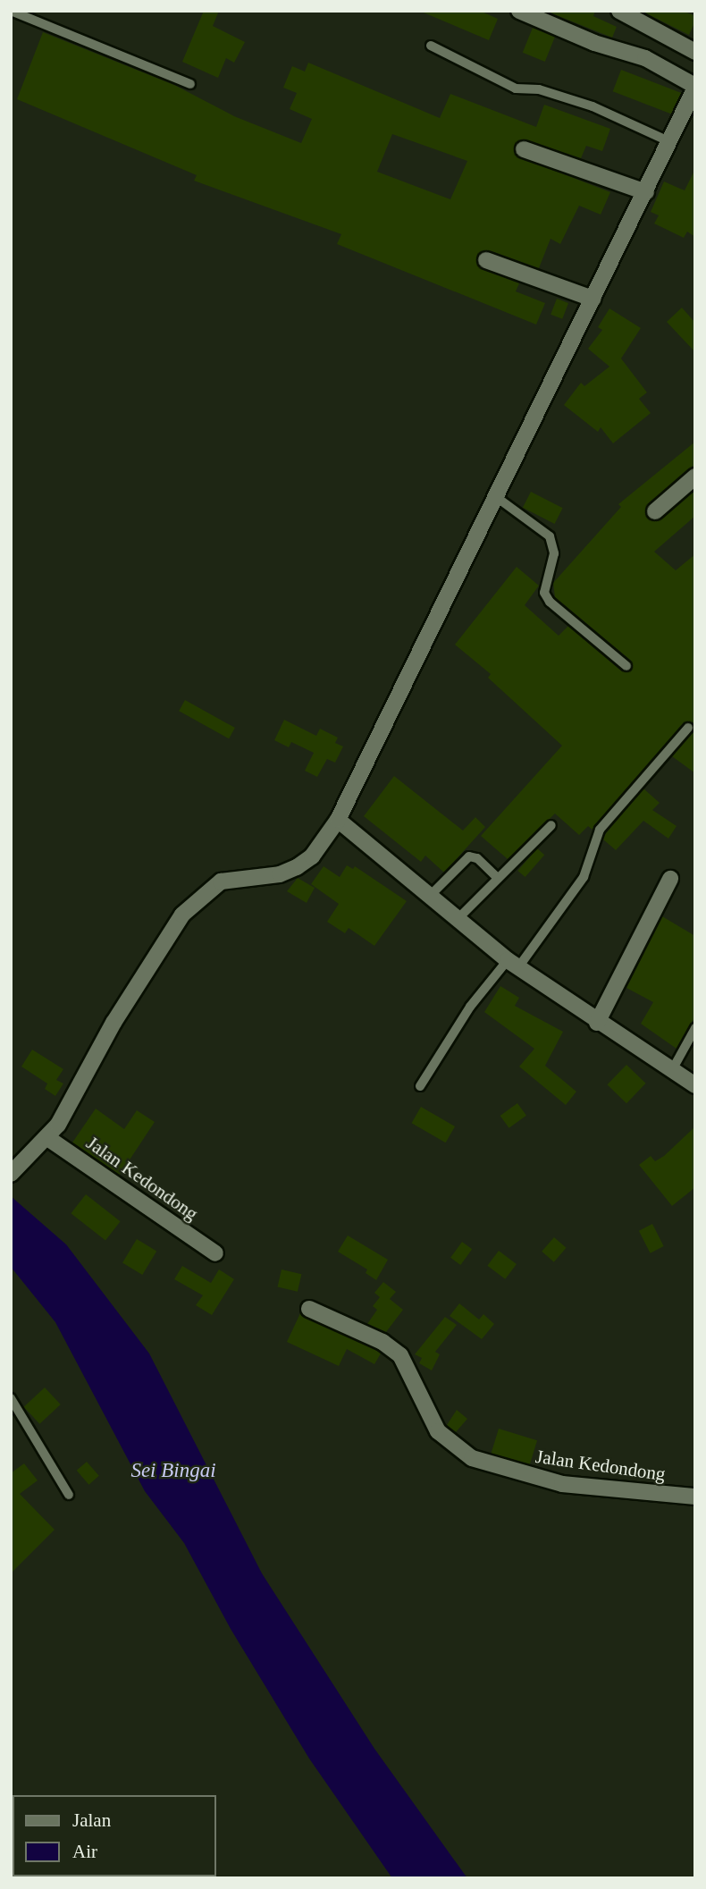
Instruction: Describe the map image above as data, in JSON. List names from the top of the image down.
{
  "streets": {
    "street": ["Jalan Kedondong"]
  },
  "water": ["Sei Bingai"],
  "legend": ["Jalan", "Air"]
}
